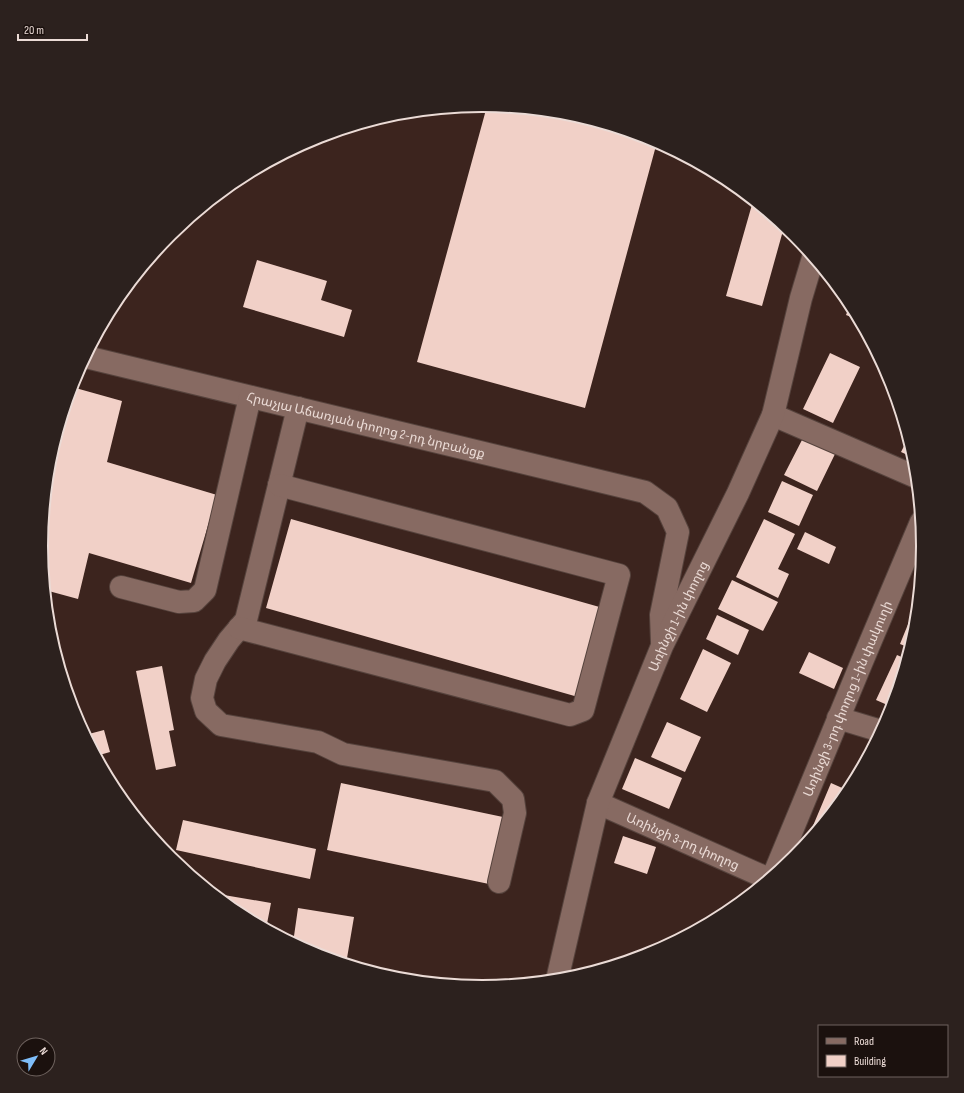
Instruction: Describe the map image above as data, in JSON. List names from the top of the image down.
{
  "streets": {
    "street": [
      "Հրաչյա Աճառյան փողոց 2-րդ նրբանցք",
      "Առինջի 1-ին փողոց",
      "Առինջի 3-րդ փողոց 1-ին փակուղի",
      "Առինջի 3-րդ փողոց"
    ]
  },
  "crossings": [
    ["Հրաչյա Աճառյան փողոց 2-րդ նրբանցք", "Առինջի 1-ին փողոց"],
    ["Առինջի 1-ին փողոց", "Առինջի 3-րդ փողոց"]
  ],
  "legend": ["Road", "Building"],
  "scale_bar": "20 m",
  "north": "top right"
}
